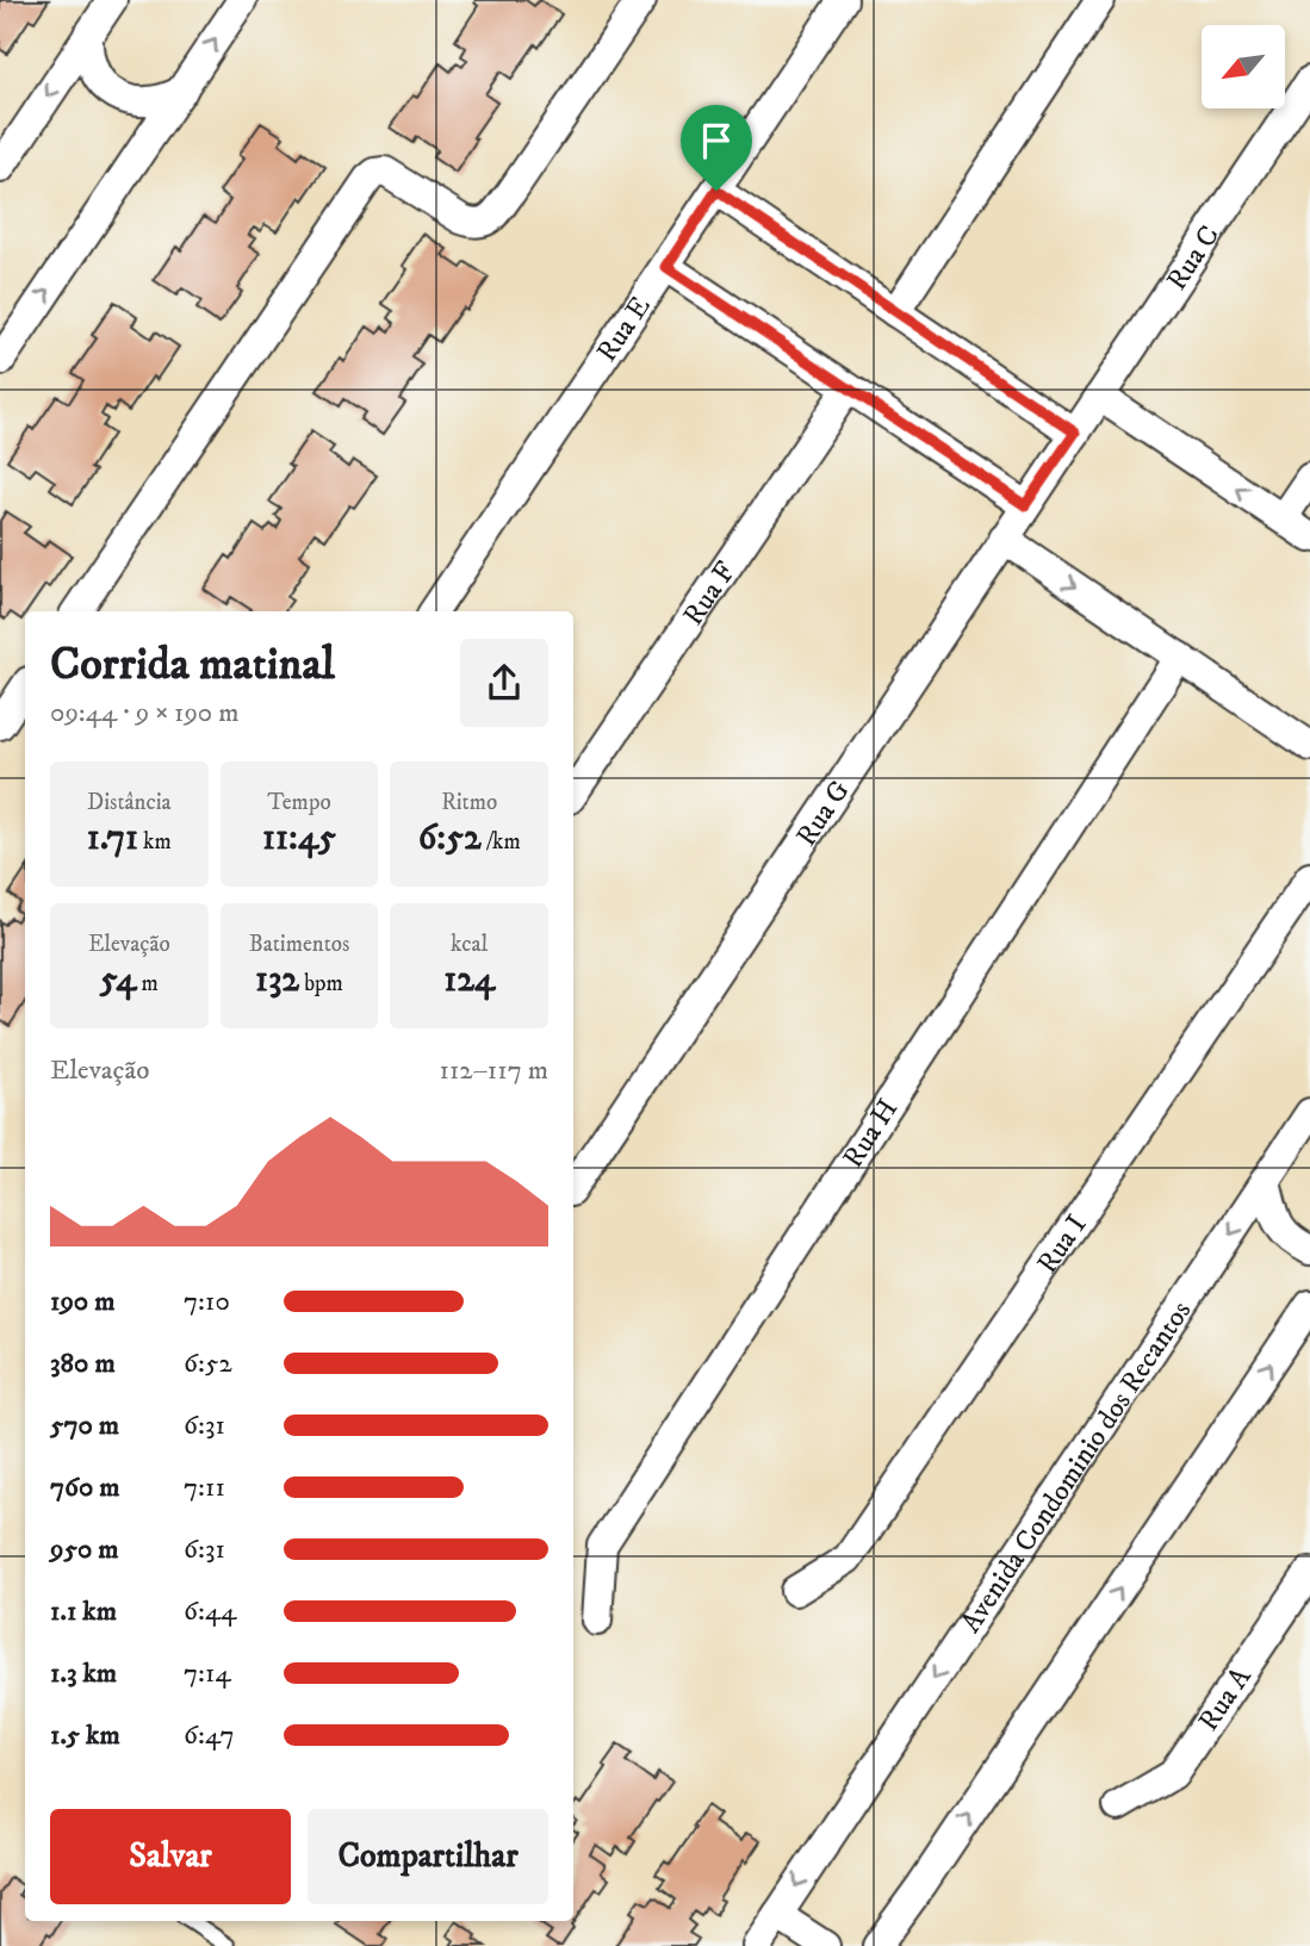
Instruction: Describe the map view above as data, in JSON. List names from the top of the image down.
{
  "streets": {
    "street": [
      "Rua C",
      "Rua E",
      "Rua F",
      "Rua G",
      "Rua H",
      "Rua I",
      "Avenida Condominio dos Recantos",
      "Rua A"
    ]
  },
  "crossings": [
    ["Rua C", "Rua G"]
  ],
  "north": "bottom left",
  "page": {
    "heading": ["Corrida matinal", "09:44 · 9 × 190 m"],
    "stats": [
      ["Distância", "1.71 km"],
      ["Tempo", "11:45"],
      ["Ritmo", "6:52 /km"],
      ["Elevação", "54 m"],
      ["Batimentos", "132 bpm"],
      ["kcal", "124"]
    ],
    "chart": ["Elevação", "112–117 m"],
    "list": [
      {
        "name": "190 m",
        "note": "7:10"
      },
      {
        "name": "380 m",
        "note": "6:52"
      },
      {
        "name": "570 m",
        "note": "6:31"
      },
      {
        "name": "760 m",
        "note": "7:11"
      },
      {
        "name": "950 m",
        "note": "6:31"
      },
      {
        "name": "1.1 km",
        "note": "6:44"
      },
      {
        "name": "1.3 km",
        "note": "7:14"
      },
      {
        "name": "1.5 km",
        "note": "6:47"
      }
    ],
    "buttons": ["Salvar", "Compartilhar"]
  }
}
